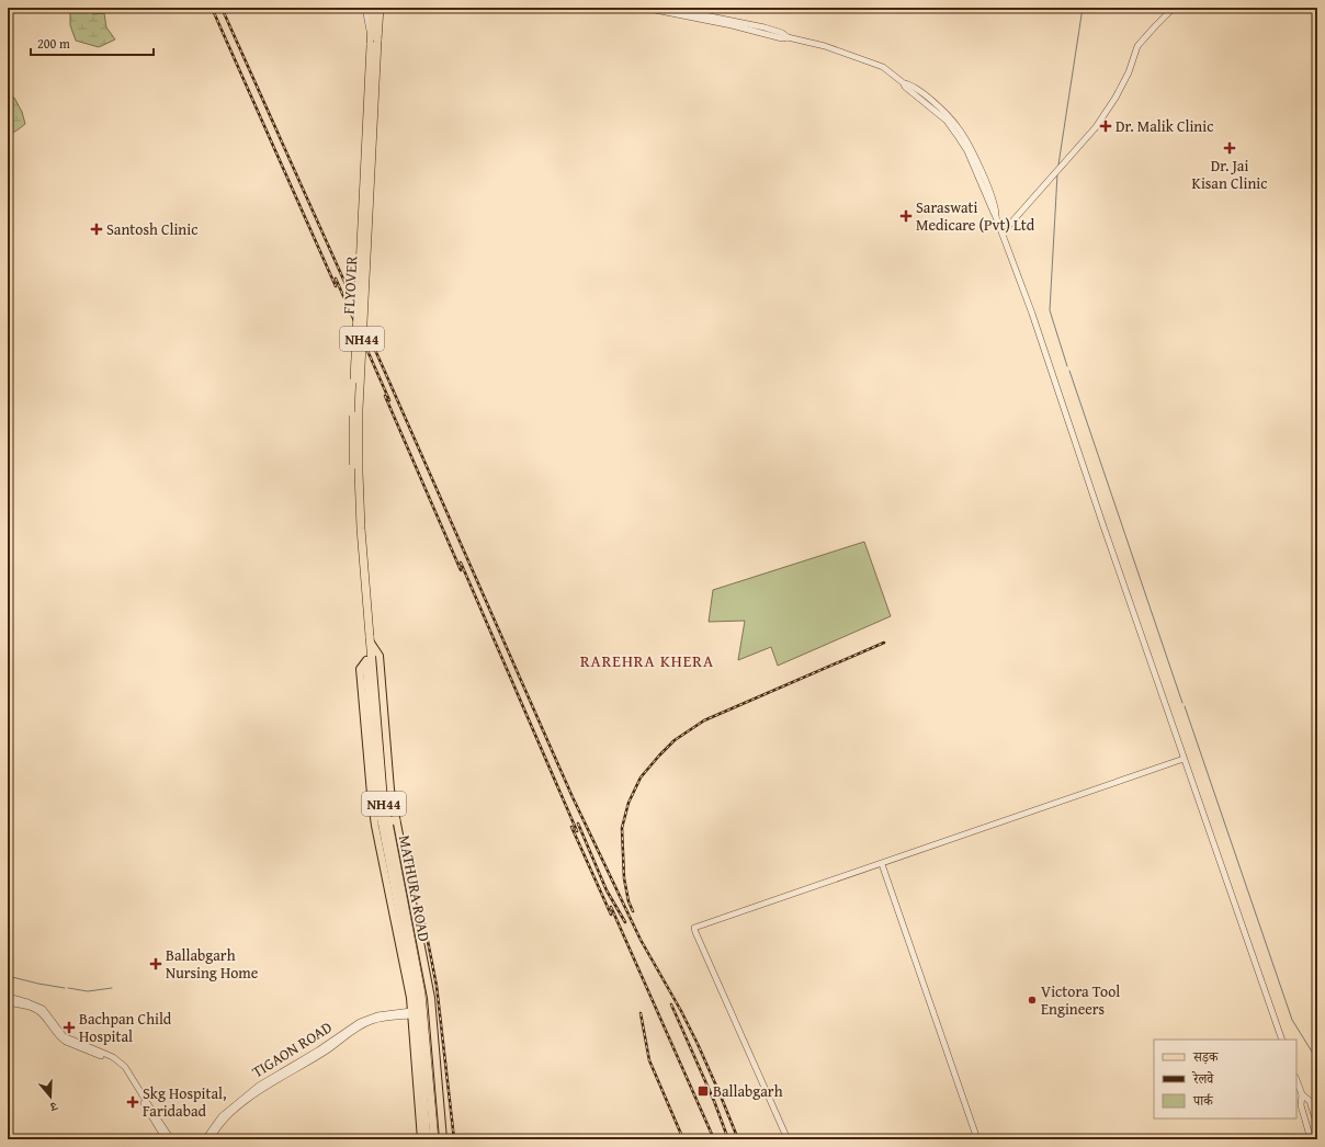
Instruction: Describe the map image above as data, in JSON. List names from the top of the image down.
{
  "streets": {
    "highway": ["FLYOVER", "NH44", "MATHURA ROAD"],
    "street": ["TIGAON ROAD"]
  },
  "crossings": [
    ["FLYOVER", "NH44"],
    ["FLYOVER", "MATHURA ROAD"]
  ],
  "districts": ["RAREHRA KHERA"],
  "places": {
    "health": [
      "Dr. Malik Clinic",
      "Dr. Jai Kisan Clinic",
      "Saraswati Medicare (Pvt) Ltd",
      "Santosh Clinic",
      "Ballabgarh Nursing Home",
      "Bachpan Child Hospital",
      "Skg Hospital, Faridabad"
    ],
    "other": ["Victora Tool Engineers"],
    "transit": ["Ballabgarh"]
  },
  "legend": ["सड़क", "रेलवे", "पार्क"],
  "scale_bar": "200 m",
  "north": "bottom"
}
